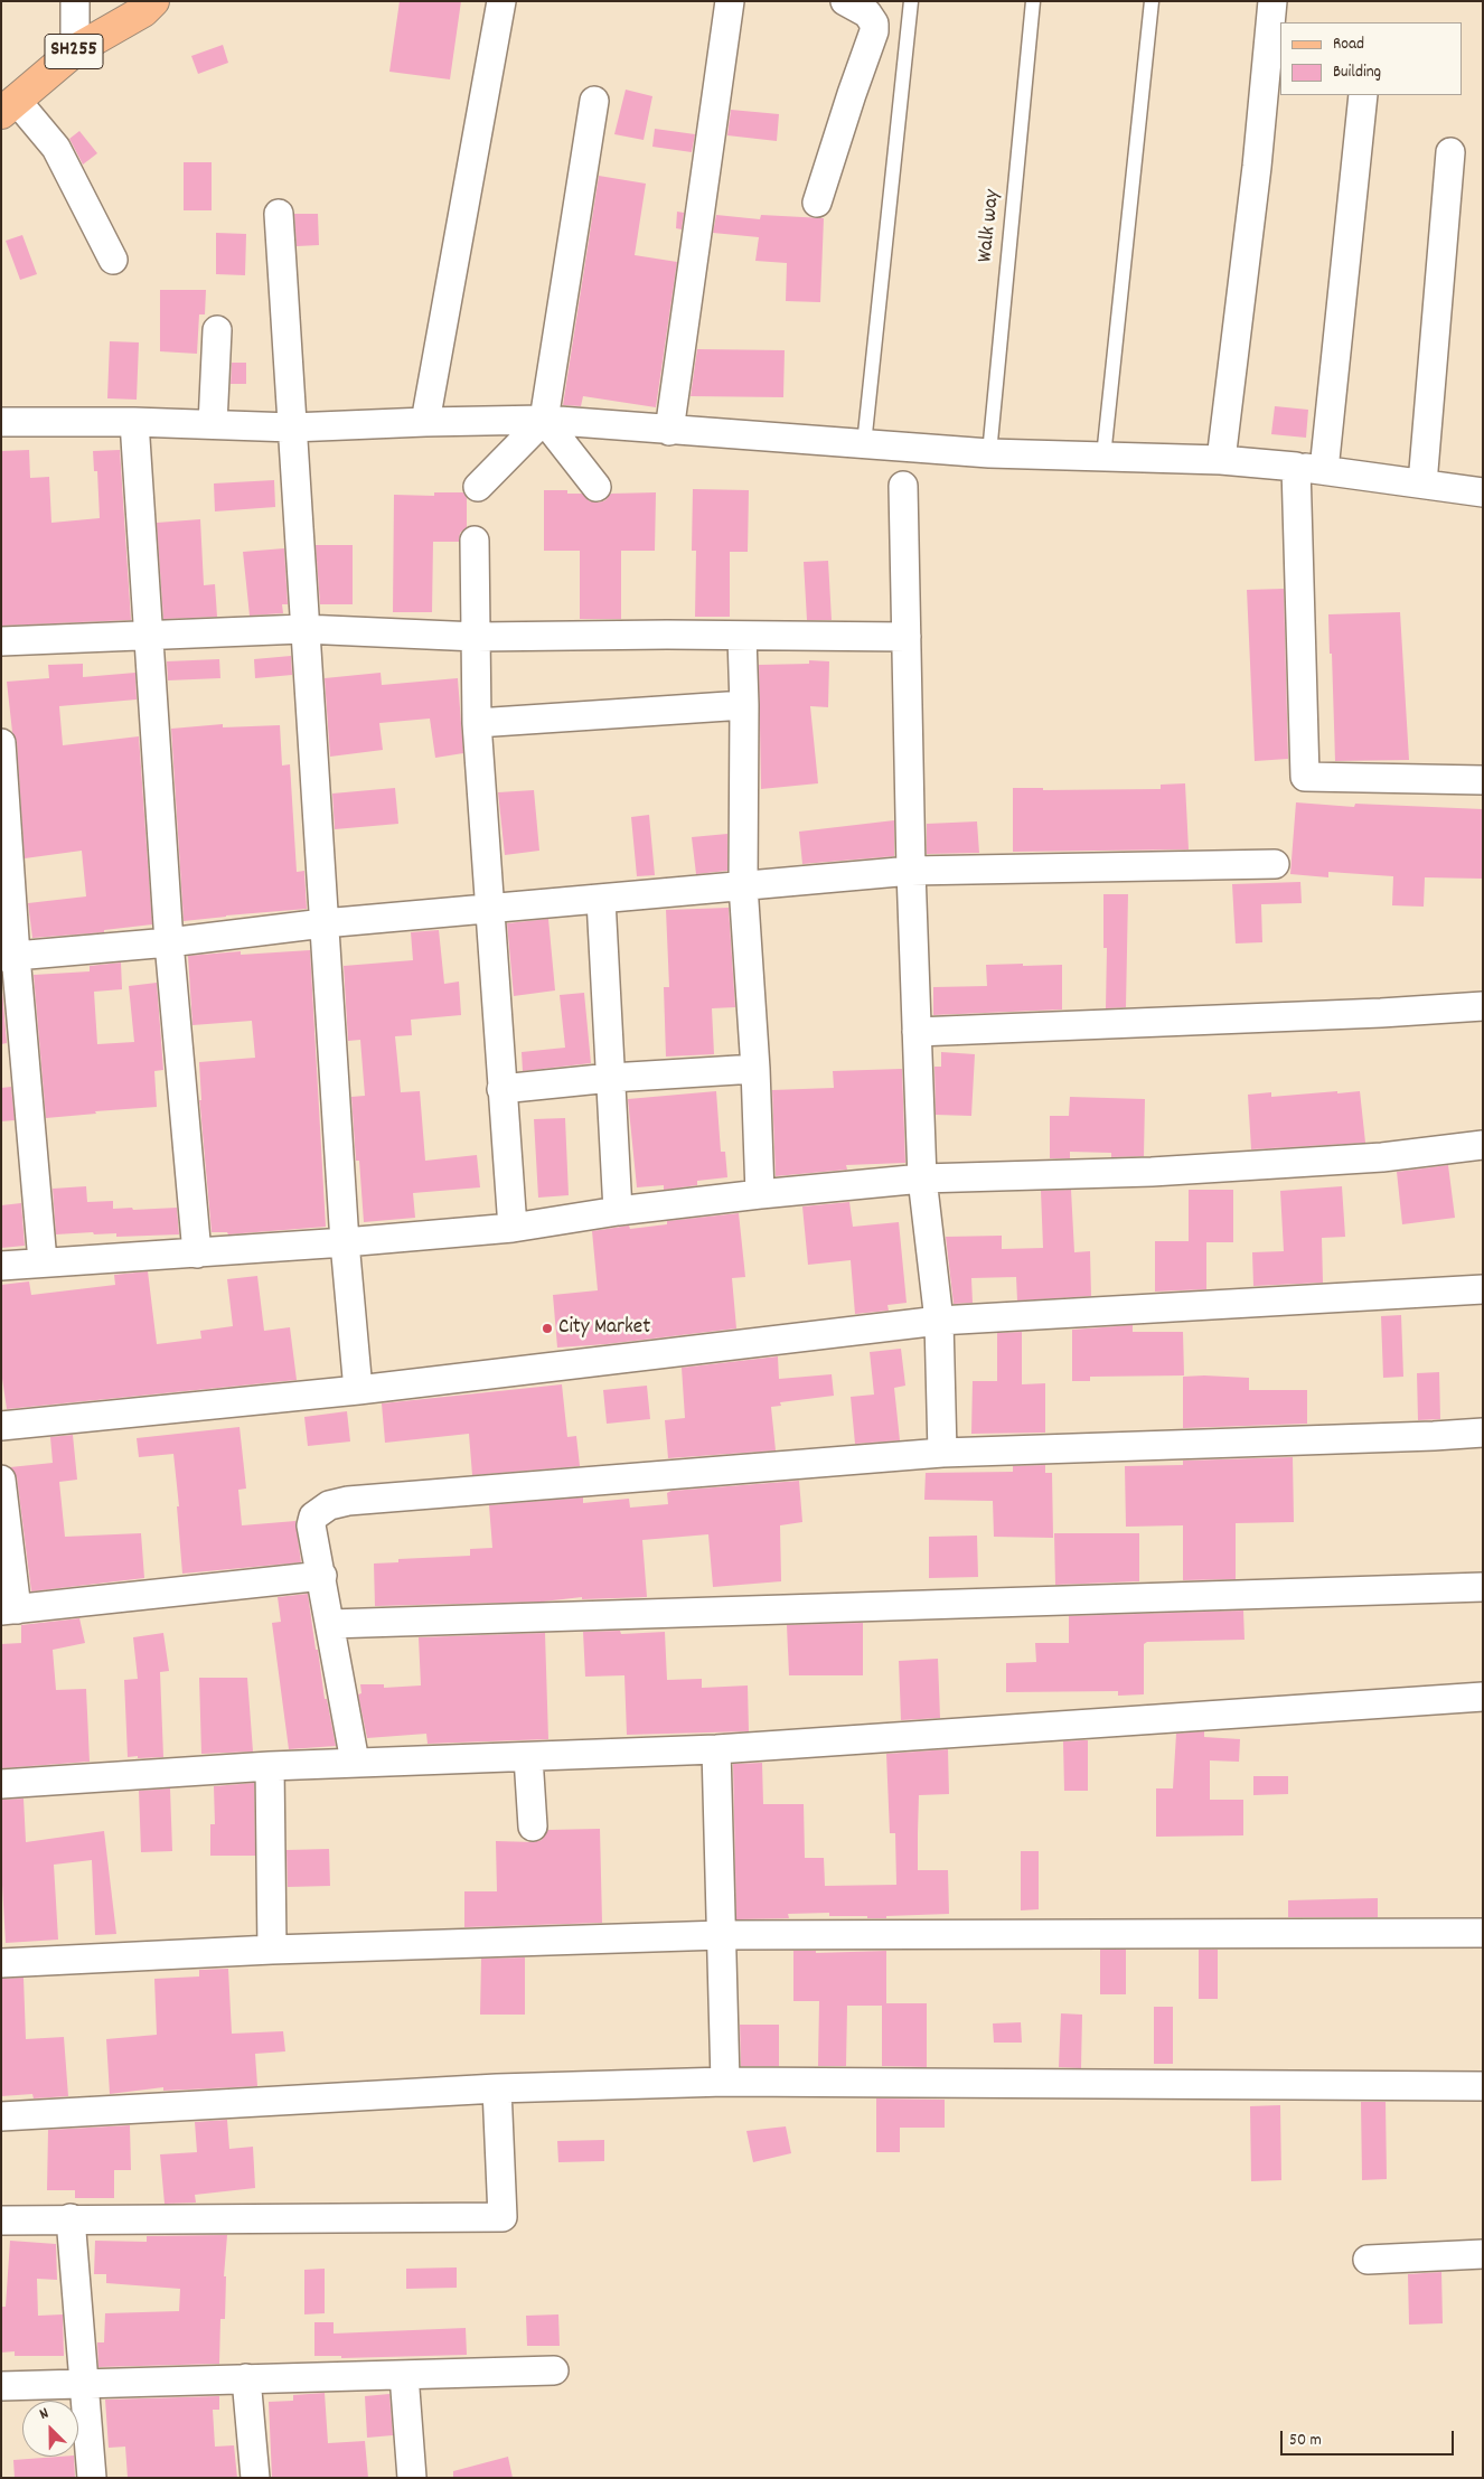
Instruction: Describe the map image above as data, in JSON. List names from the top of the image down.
{
  "streets": {
    "main road": ["SH255"],
    "lane": ["Walk way"]
  },
  "places": ["City Market"],
  "legend": ["Road", "Building"],
  "scale_bar": "50 m",
  "north": "top left"
}
